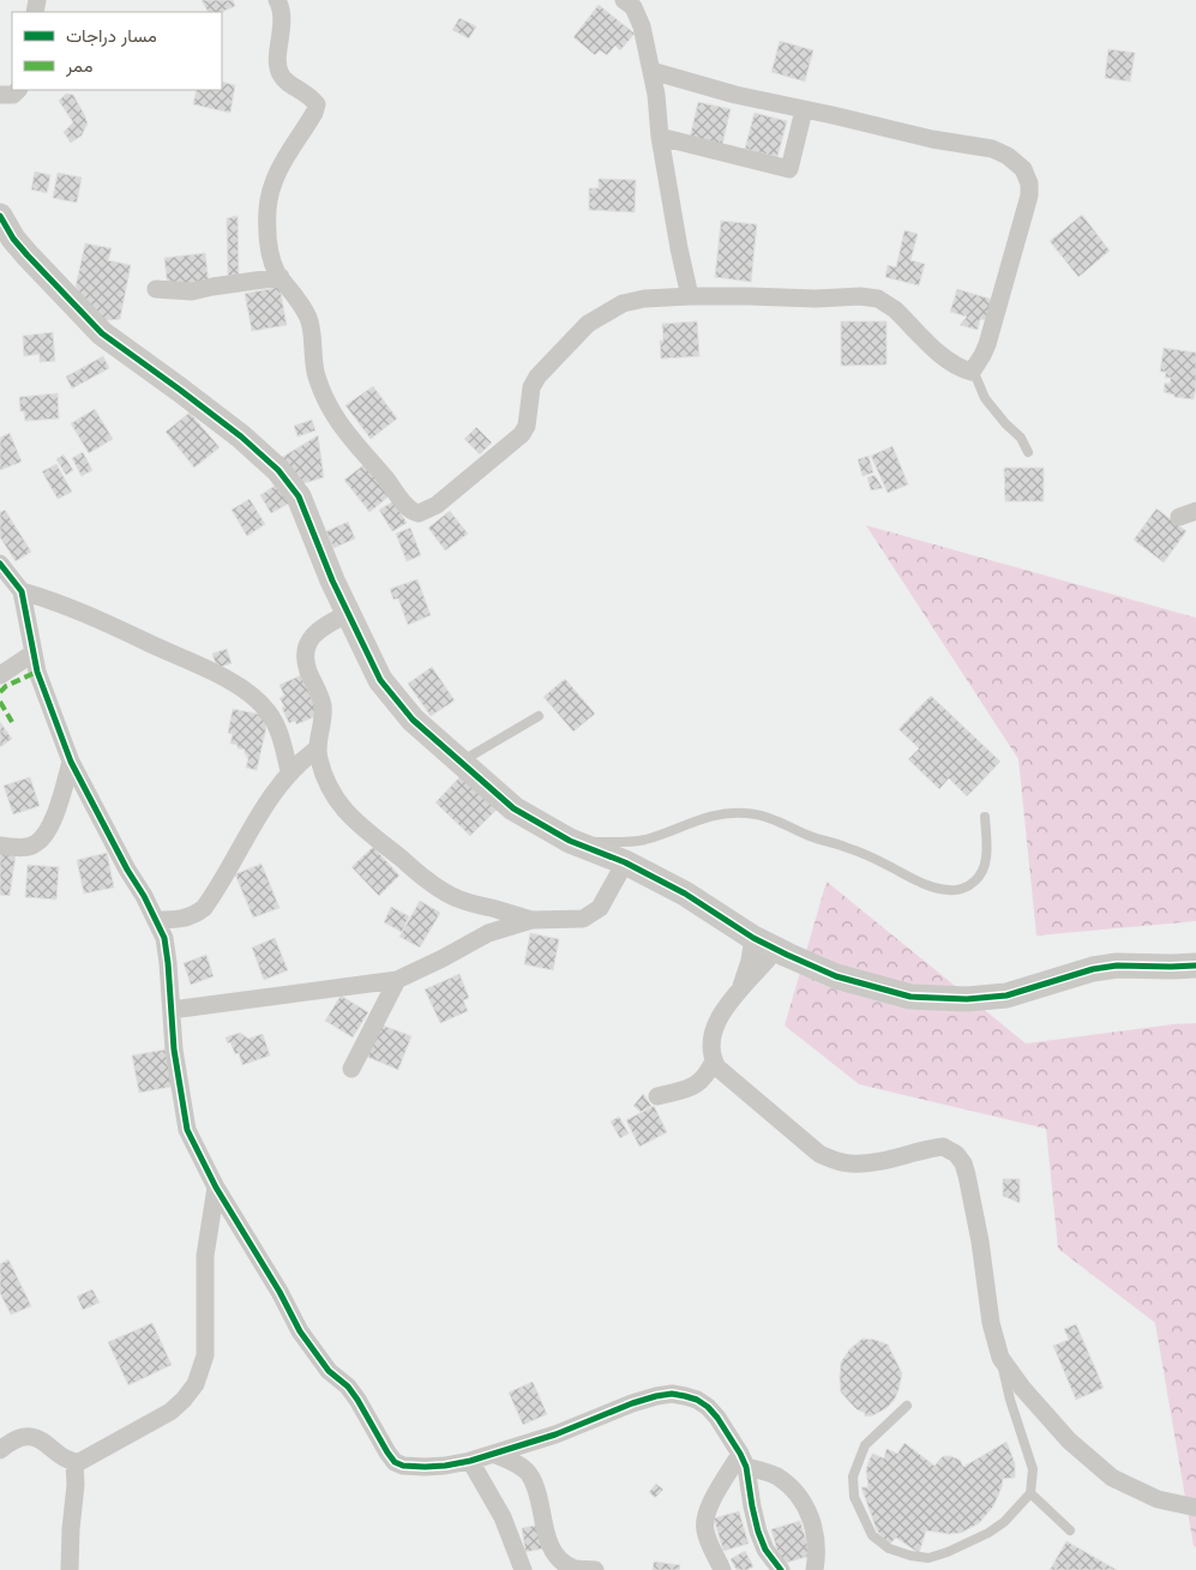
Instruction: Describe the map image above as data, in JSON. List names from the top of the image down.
{
  "legend": ["مسار دراجات", "ممر"]
}
